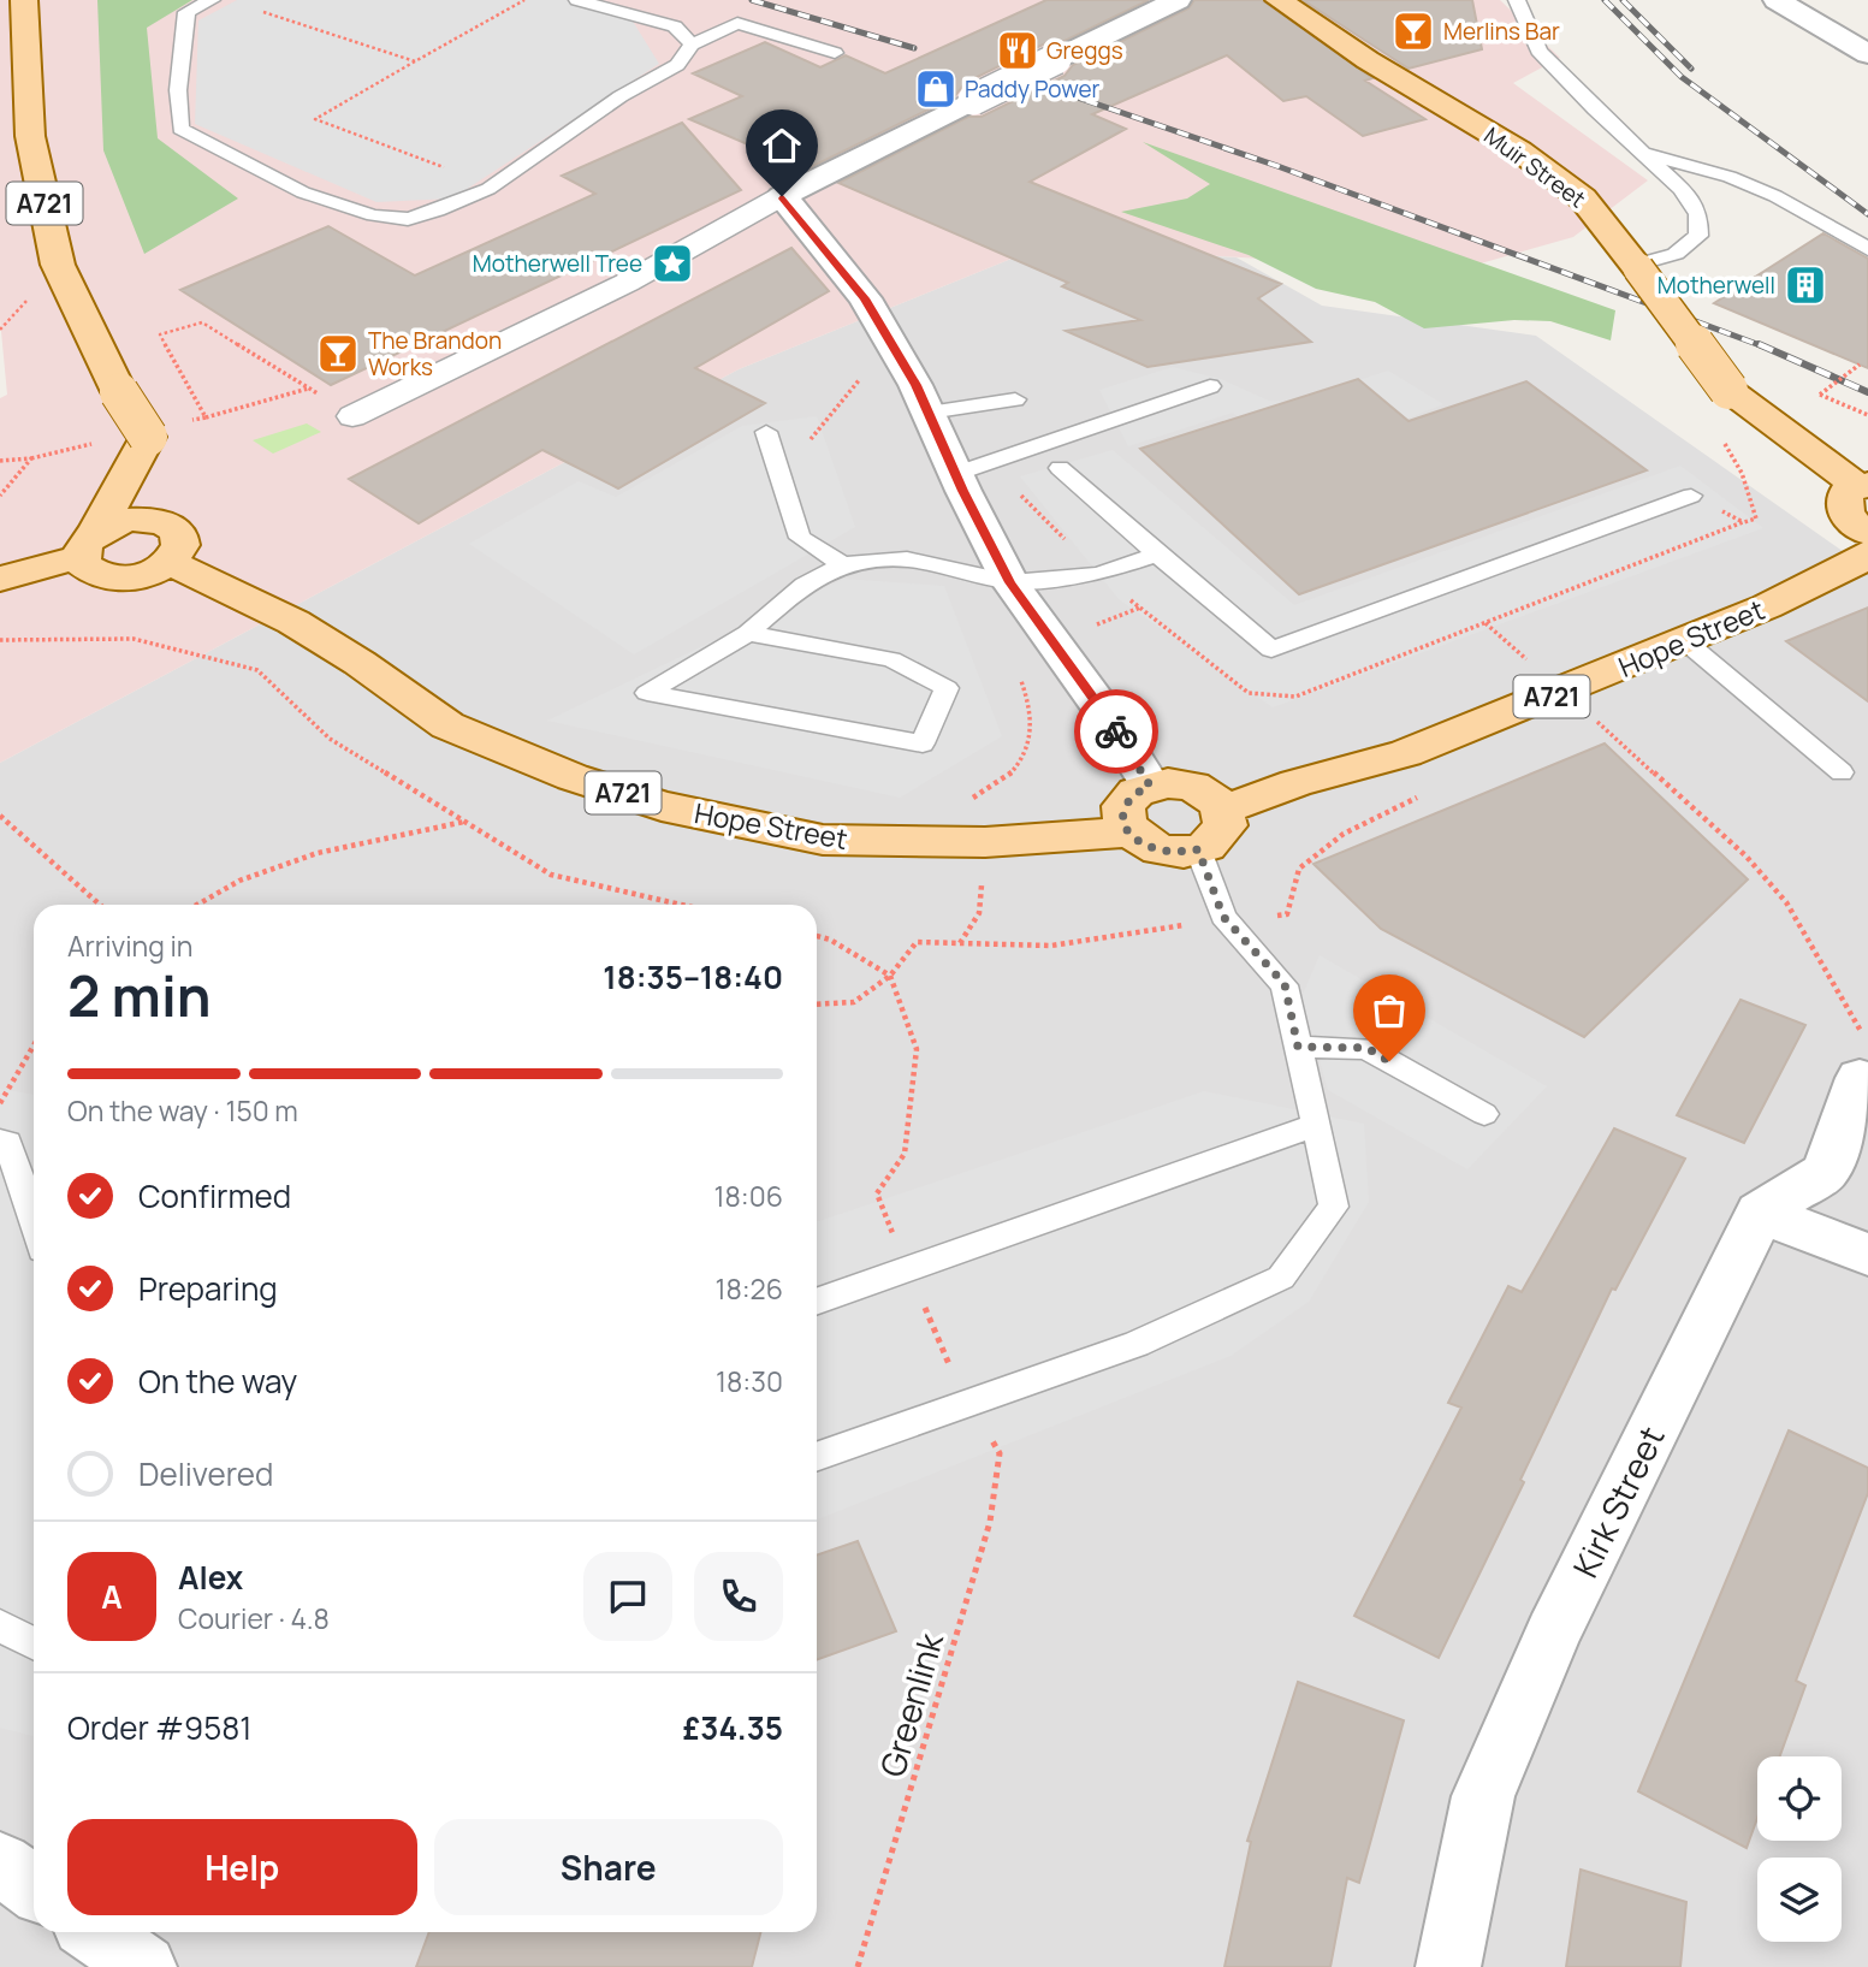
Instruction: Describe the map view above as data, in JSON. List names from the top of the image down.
{
  "streets": {
    "main road": ["Muir Street", "A721", "Hope Street"],
    "street": ["Kirk Street"],
    "path": ["Greenlink"]
  },
  "crossings": [
    ["A721", "Hope Street"]
  ],
  "places": {
    "bar": ["Merlins Bar", "The Brandon Works"],
    "restaurant": ["Greggs"],
    "shop": ["Paddy Power"],
    "place": ["Motherwell Tree"],
    "building": ["Motherwell"]
  },
  "page": {
    "heading": ["2 min", "Arriving in", "18:35–18:40"],
    "panel": [
      "Alex",
      "Courier · 4.8",
      "Order #9581",
      "£34.35"
    ],
    "bar": "On the way · 150 m",
    "list": [
      ["Confirmed", "18:06"],
      ["Preparing", "18:26"],
      ["On the way", "18:30"],
      "Delivered"
    ],
    "round": "A",
    "buttons": ["Help", "Share"]
  }
}
